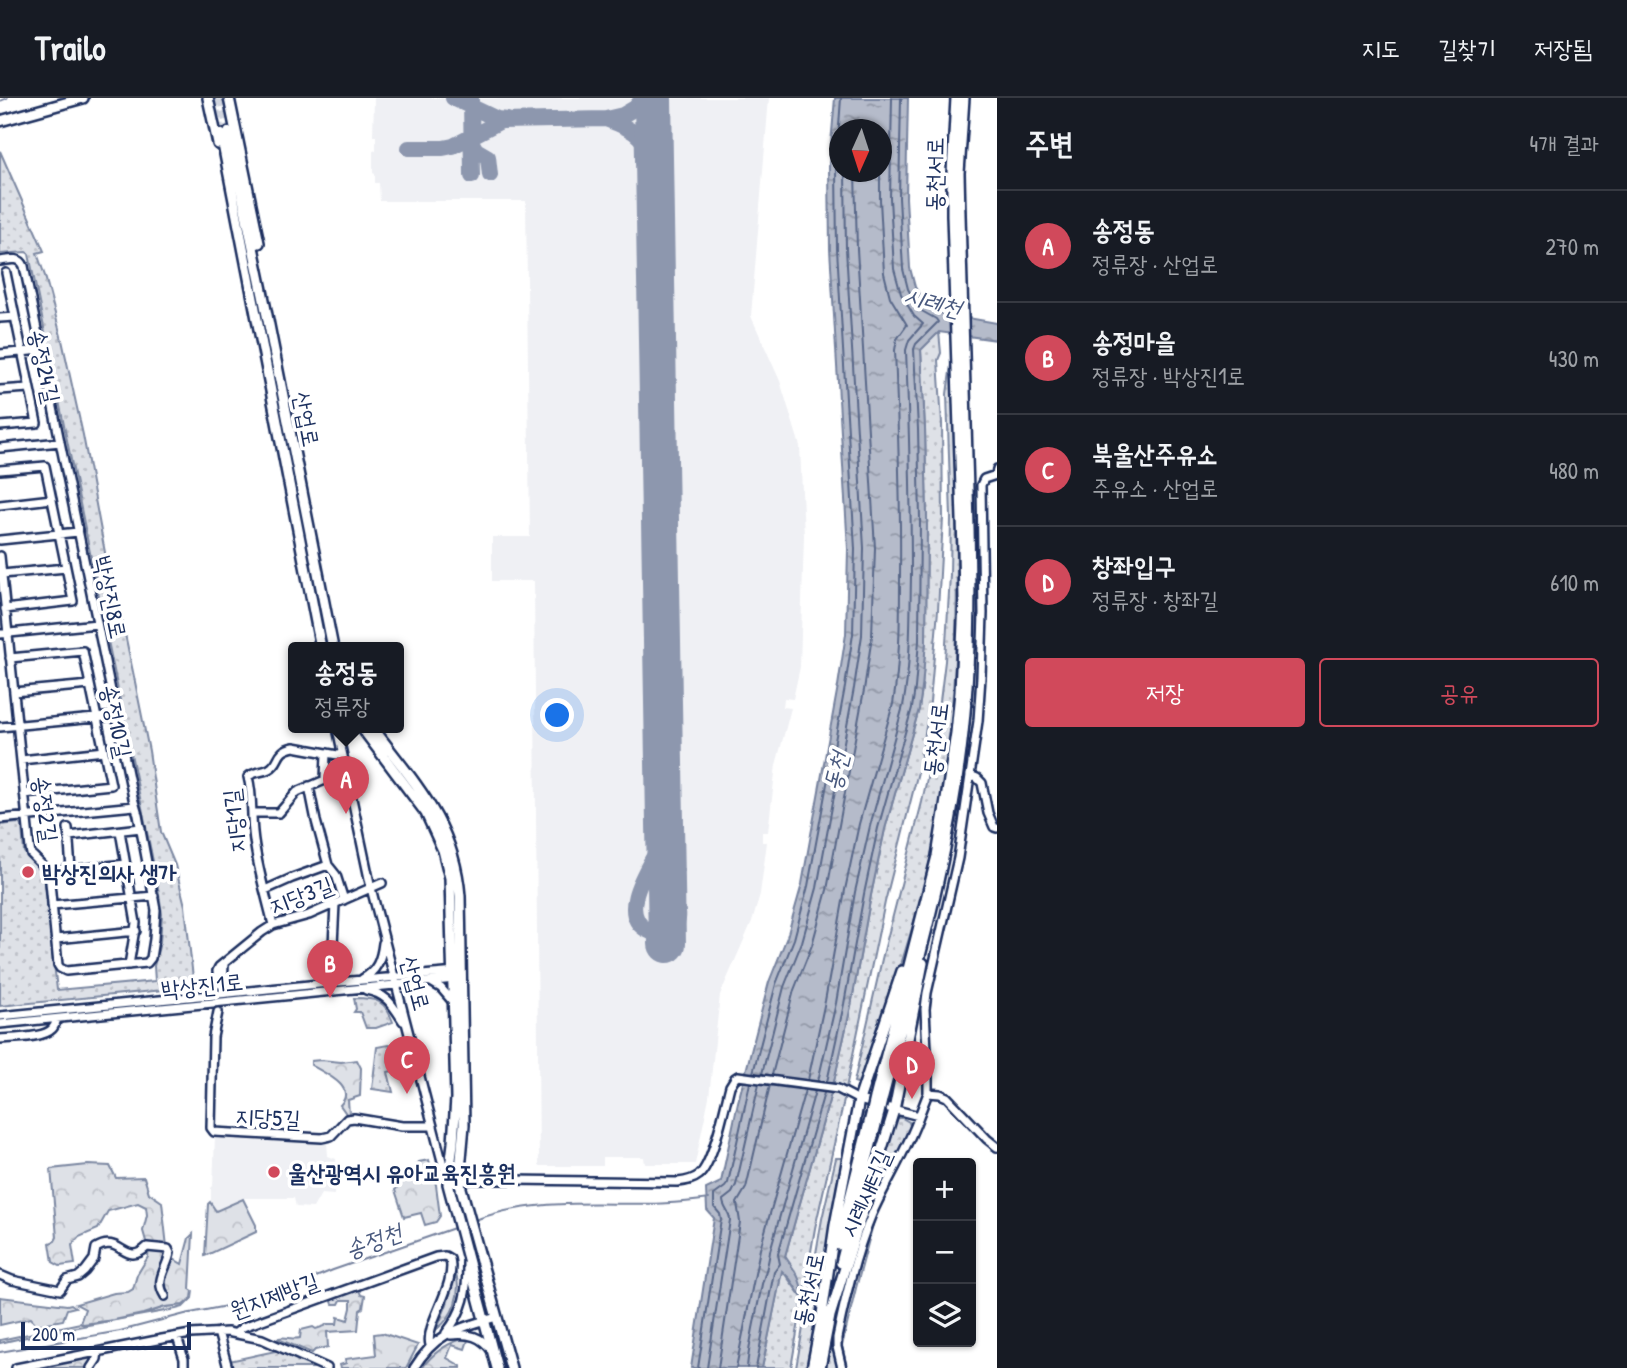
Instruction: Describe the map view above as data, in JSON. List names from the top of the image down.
{
  "streets": {
    "main road": ["동천서로", "산업로"],
    "street": [
      "송정24길",
      "박상진8로",
      "송정10길",
      "송정2길",
      "지당1길",
      "지당3길",
      "박상진1로",
      "지당5길",
      "시례새터길",
      "원지제방길"
    ]
  },
  "crossings": [
    ["산업로", "지당1길"],
    ["산업로", "지당3길"],
    ["산업로", "박상진1로"],
    ["산업로", "지당5길"],
    ["박상진8로", "송정2길"],
    ["송정10길", "송정2길"],
    ["지당1길", "지당3길"]
  ],
  "water": ["시례천", "동천", "송정천"],
  "places": ["박상진의사 생가", "울산광역시 유아교육진흥원"],
  "scale_bar": "200 m",
  "north": "bottom",
  "page": {
    "header": "Trailo",
    "nav": ["지도", "길찾기", "저장됨"],
    "heading": ["주변", "4개 결과"],
    "list": [
      {
        "mark": "A",
        "name": "송정동",
        "note": "정류장 · 산업로",
        "value": "270 m"
      },
      {
        "mark": "B",
        "name": "송정마을",
        "note": "정류장 · 박상진1로",
        "value": "430 m"
      },
      {
        "mark": "C",
        "name": "북울산주유소",
        "note": "주유소 · 산업로",
        "value": "480 m"
      },
      {
        "mark": "D",
        "name": "창좌입구",
        "note": "정류장 · 창좌길",
        "value": "610 m"
      }
    ],
    "buttons": ["저장", "공유"],
    "popup": ["송정동", "정류장"],
    "pins": [
      "A",
      "B",
      "C",
      "D"
    ],
    "map_buttons": ["+", "−"],
    "scale": "200 m"
  }
}
